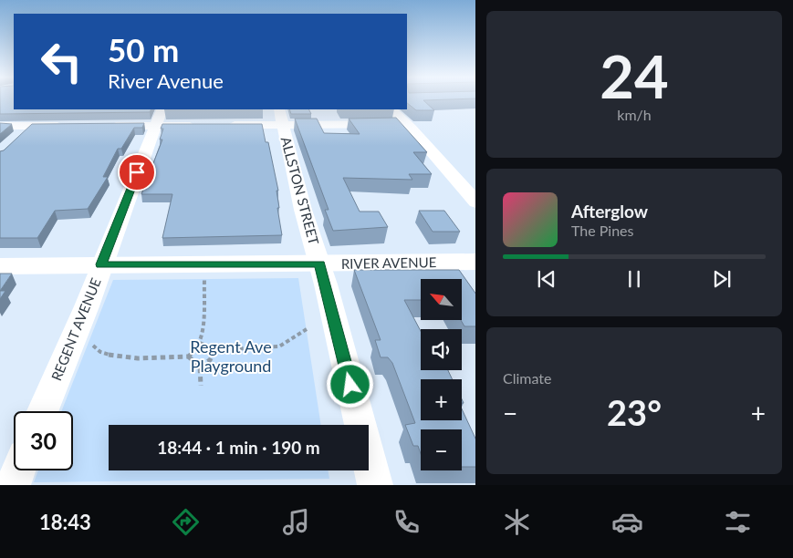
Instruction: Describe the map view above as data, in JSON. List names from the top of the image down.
{
  "streets": {
    "street": ["ALLSTON STREET", "RIVER AVENUE", "REGENT AVENUE"]
  },
  "crossings": [
    ["ALLSTON STREET", "RIVER AVENUE"],
    ["RIVER AVENUE", "REGENT AVENUE"]
  ],
  "parks": ["Regent Ave Playground"],
  "north": "top left",
  "page": {
    "tile": [
      ["24", "km/h"],
      "Climate"
    ],
    "turn": ["50 m", "River Avenue"],
    "song": ["Afterglow", "The Pines"],
    "map_buttons": ["+", "−"],
    "heat": ["−", "23°", "+"],
    "limit": "30",
    "trip": "18:44 · 1 min · 190 m",
    "tabs": "18:43"
  }
}
